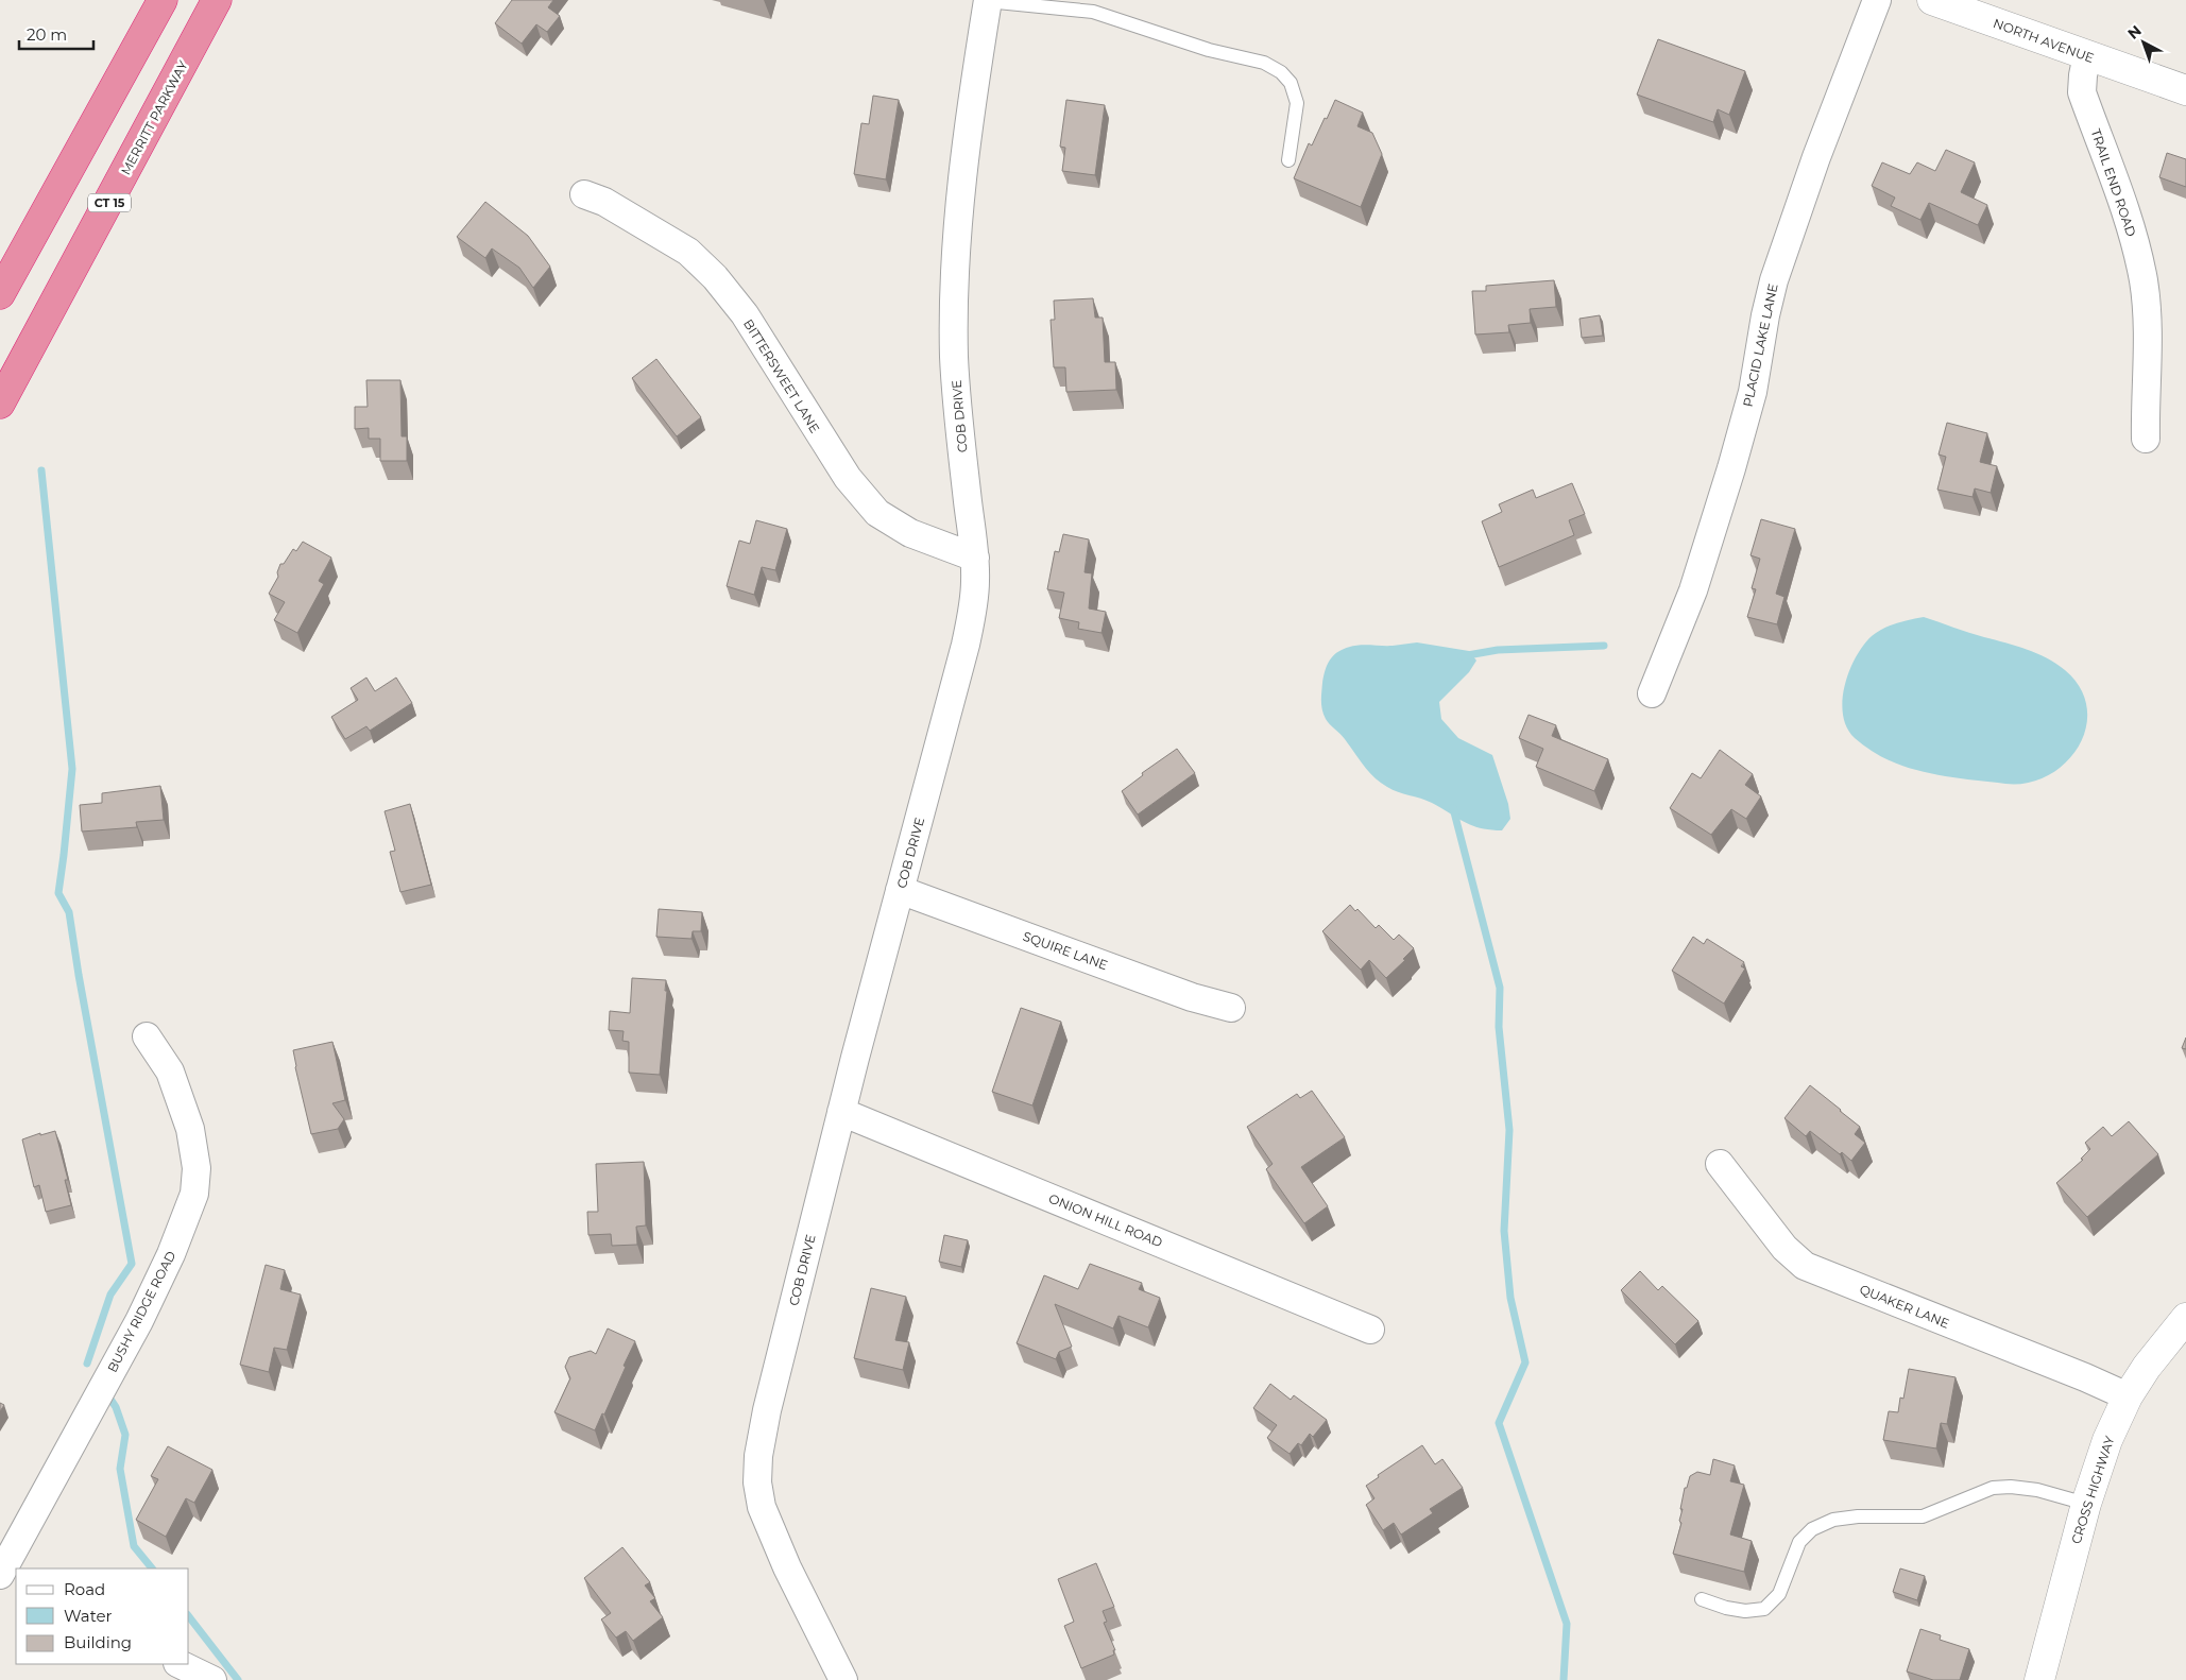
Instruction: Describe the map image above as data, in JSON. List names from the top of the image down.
{
  "streets": {
    "highway": ["MERRITT PARKWAY", "CT 15"],
    "street": [
      "NORTH AVENUE",
      "TRAIL END ROAD",
      "PLACID LAKE LANE",
      "BITTERSWEET LANE",
      "COB DRIVE",
      "SQUIRE LANE",
      "ONION HILL ROAD",
      "QUAKER LANE",
      "BUSHY RIDGE ROAD",
      "CROSS HIGHWAY"
    ]
  },
  "crossings": [
    ["NORTH AVENUE", "TRAIL END ROAD"],
    ["BITTERSWEET LANE", "COB DRIVE"],
    ["COB DRIVE", "SQUIRE LANE"],
    ["COB DRIVE", "ONION HILL ROAD"],
    ["QUAKER LANE", "CROSS HIGHWAY"]
  ],
  "legend": ["Road", "Water", "Building"],
  "scale_bar": "20 m",
  "north": "top left"
}
